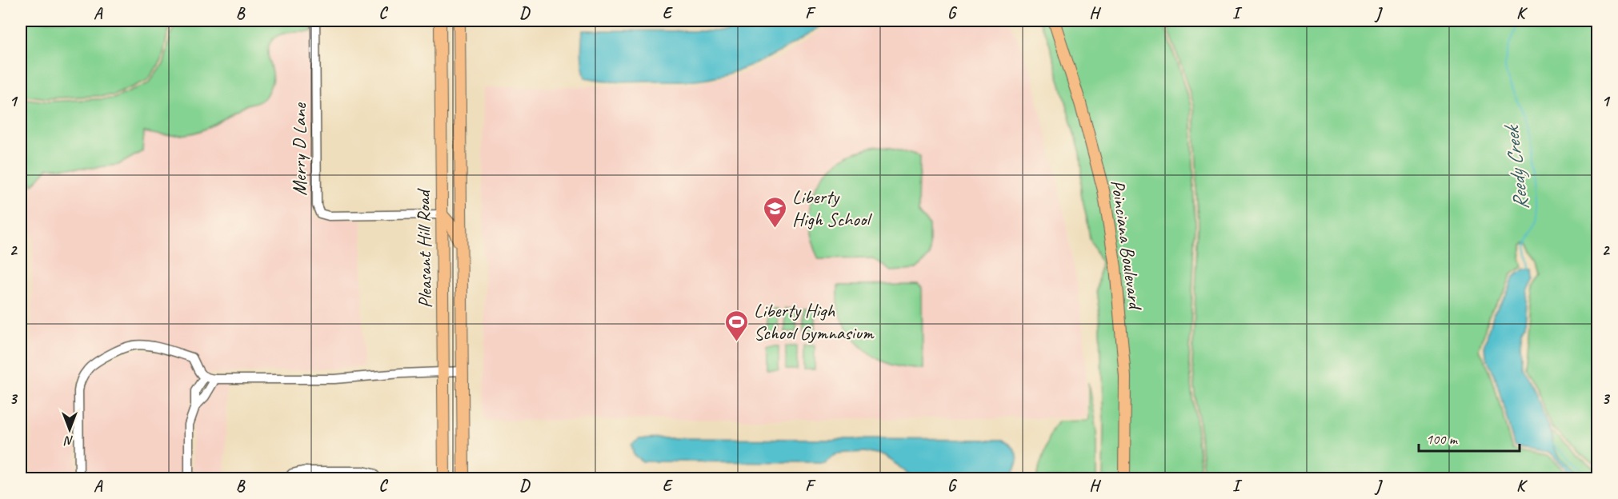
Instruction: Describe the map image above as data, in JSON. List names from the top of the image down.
{
  "streets": {
    "main road": ["Poinciana Boulevard", "Pleasant Hill Road"],
    "street": ["Merry D Lane"]
  },
  "crossings": [
    ["Merry D Lane", "Pleasant Hill Road"]
  ],
  "water": ["Reedy Creek"],
  "places": {
    "school or university": ["Liberty High School"],
    "sports": ["Liberty High School Gymnasium"]
  },
  "scale_bar": "100 m",
  "north": "bottom",
  "grid": {
    "columns": [
      "A",
      "B",
      "C",
      "D",
      "E",
      "F",
      "G",
      "H",
      "I",
      "J",
      "K"
    ],
    "rows": ["1", "2", "3"]
  }
}
